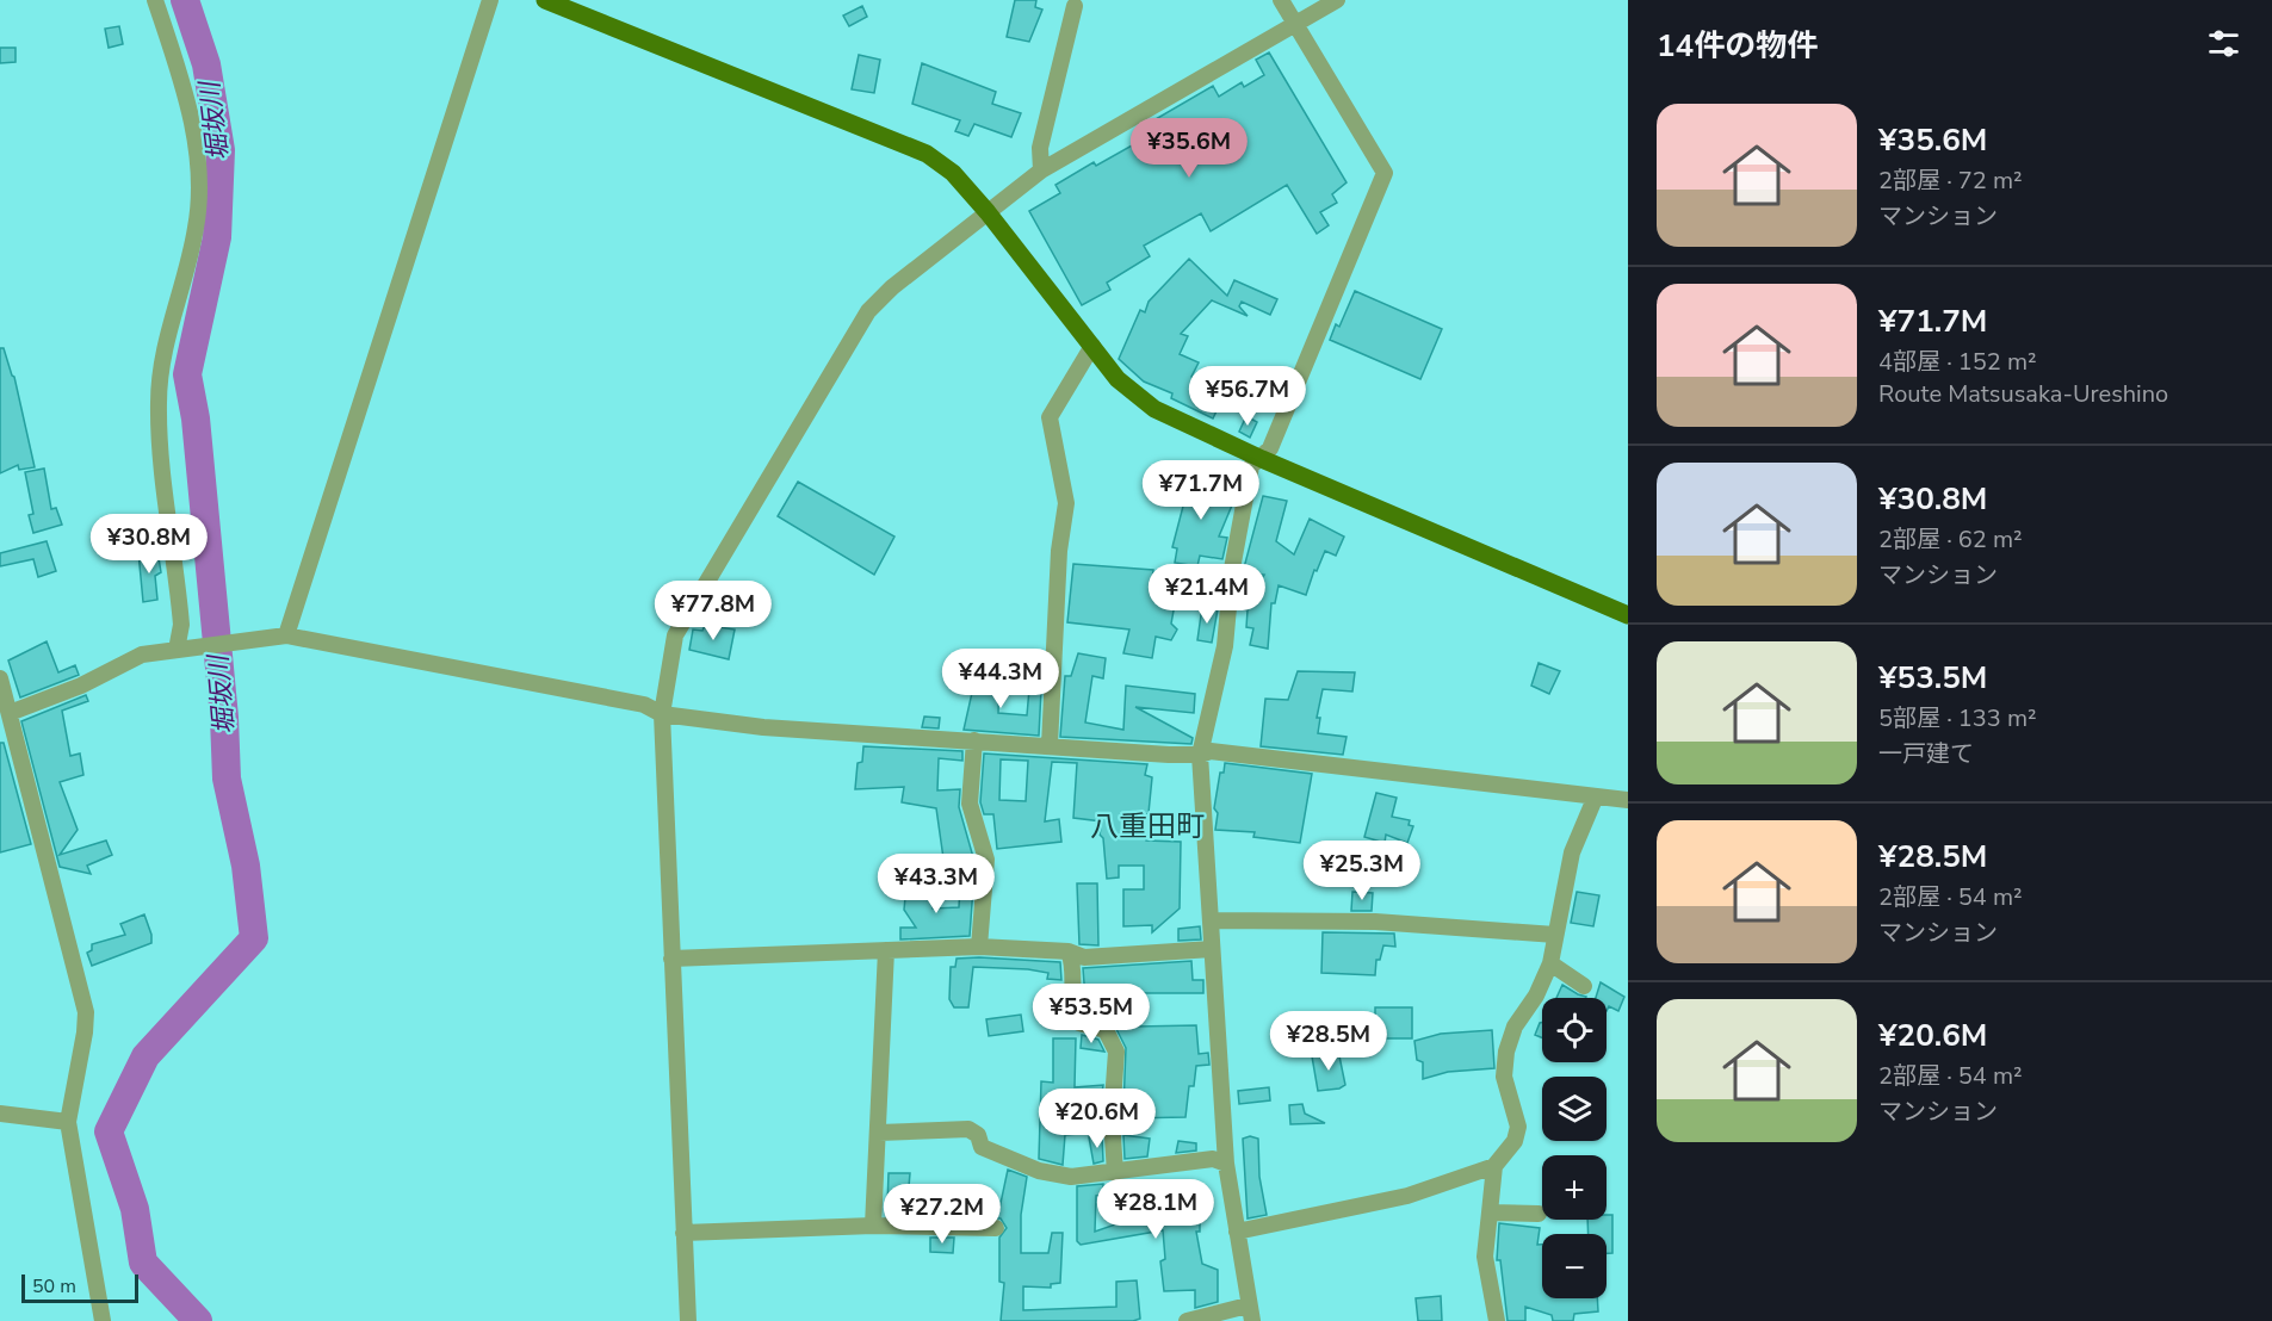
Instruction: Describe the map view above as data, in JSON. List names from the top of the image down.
{
  "districts": ["八重田町"],
  "water": ["堀坂川"],
  "scale_bar": "50 m",
  "page": {
    "heading": "14件の物件",
    "list": [
      {
        "name": "¥35.6M",
        "note": "2部屋 · 72 m² · マンション"
      },
      {
        "name": "¥71.7M",
        "note": "4部屋 · 152 m² · Route Matsusaka-Ureshino"
      },
      {
        "name": "¥30.8M",
        "note": "2部屋 · 62 m² · マンション"
      },
      {
        "name": "¥53.5M",
        "note": "5部屋 · 133 m² · 一戸建て"
      },
      {
        "name": "¥28.5M",
        "note": "2部屋 · 54 m² · マンション"
      },
      {
        "name": "¥20.6M",
        "note": "2部屋 · 54 m² · マンション"
      }
    ],
    "price": [
      "¥35.6M",
      "¥56.7M",
      "¥71.7M",
      "¥30.8M",
      "¥21.4M",
      "¥77.8M",
      "¥44.3M",
      "¥25.3M",
      "¥43.3M",
      "¥53.5M",
      "¥28.5M",
      "¥20.6M",
      "¥28.1M",
      "¥27.2M"
    ],
    "map_buttons": ["+", "−"],
    "scale": "50 m"
  }
}
